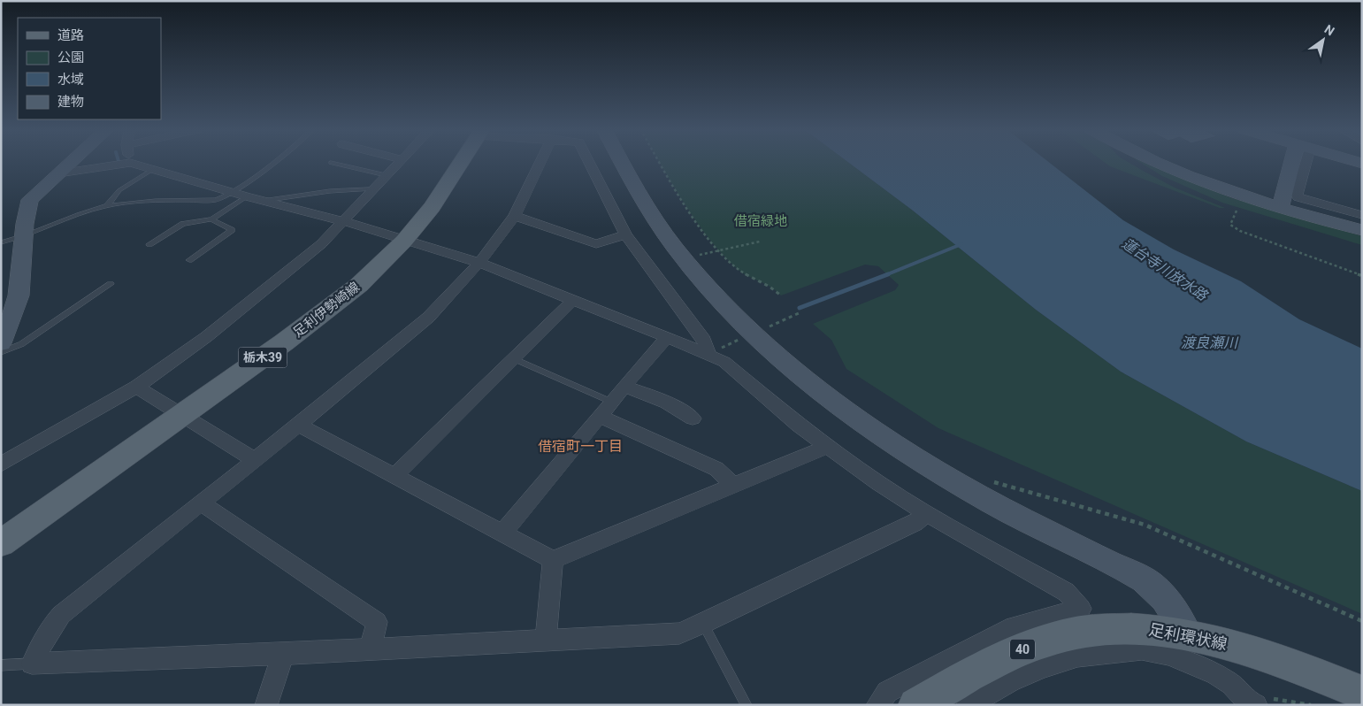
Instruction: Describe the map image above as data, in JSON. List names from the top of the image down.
{
  "streets": {
    "main road": [
      "足利伊勢崎線",
      "栃木39",
      "足利環状線",
      "40"
    ]
  },
  "districts": ["借宿町一丁目"],
  "water": ["蓮台寺川放水路", "渡良瀬川"],
  "parks": ["借宿緑地"],
  "legend": [
    "道路",
    "公園",
    "水域",
    "建物"
  ],
  "north": "top right"
}
